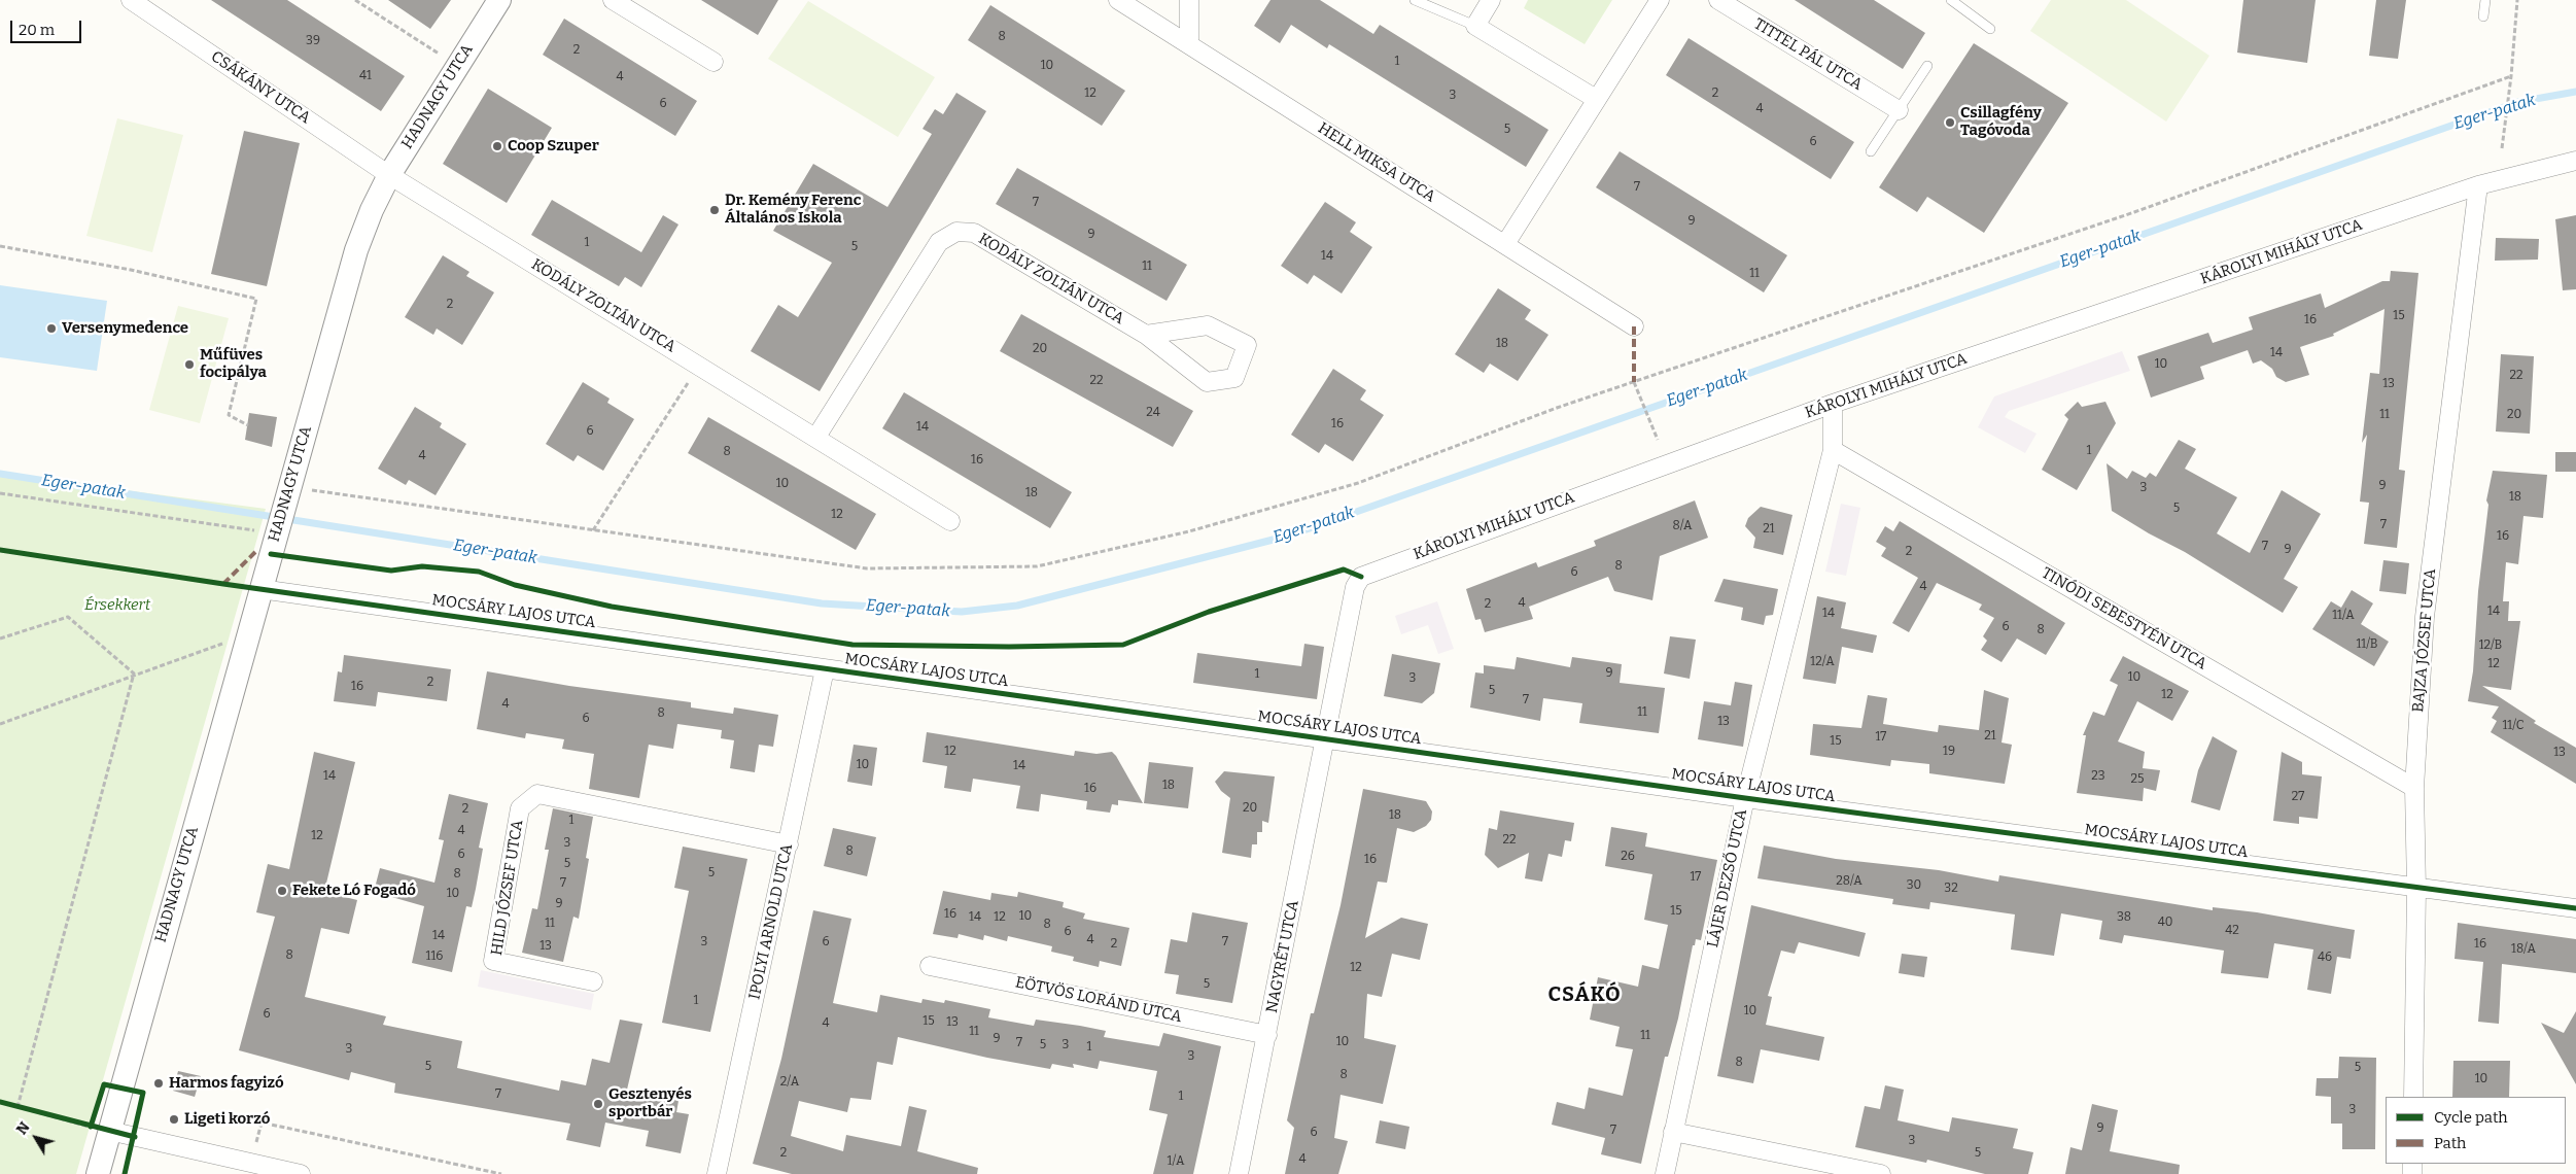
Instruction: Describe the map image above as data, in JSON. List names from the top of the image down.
{
  "streets": {
    "street": [
      "TITTEL PÁL UTCA",
      "CSÁKÁNY UTCA",
      "HADNAGY UTCA",
      "HELL MIKSA UTCA",
      "KÁROLYI MIHÁLY UTCA",
      "KODÁLY ZOLTÁN UTCA",
      "MOCSÁRY LAJOS UTCA",
      "TINÓDI SEBESTYÉN UTCA",
      "BAJZA JÓZSEF UTCA",
      "LÁJER DEZSŐ UTCA",
      "HILD JÓZSEF UTCA",
      "IPOLYI ARNOLD UTCA",
      "NAGYRÉT UTCA",
      "EÖTVÖS LORÁND UTCA"
    ]
  },
  "crossings": [
    ["CSÁKÁNY UTCA", "HADNAGY UTCA"],
    ["CSÁKÁNY UTCA", "KODÁLY ZOLTÁN UTCA"],
    ["HADNAGY UTCA", "KODÁLY ZOLTÁN UTCA"],
    ["HADNAGY UTCA", "MOCSÁRY LAJOS UTCA"],
    ["KÁROLYI MIHÁLY UTCA", "MOCSÁRY LAJOS UTCA"],
    ["KÁROLYI MIHÁLY UTCA", "BAJZA JÓZSEF UTCA"],
    ["KÁROLYI MIHÁLY UTCA", "LÁJER DEZSŐ UTCA"],
    ["KÁROLYI MIHÁLY UTCA", "NAGYRÉT UTCA"],
    ["MOCSÁRY LAJOS UTCA", "BAJZA JÓZSEF UTCA"],
    ["MOCSÁRY LAJOS UTCA", "LÁJER DEZSŐ UTCA"],
    ["MOCSÁRY LAJOS UTCA", "IPOLYI ARNOLD UTCA"],
    ["MOCSÁRY LAJOS UTCA", "NAGYRÉT UTCA"],
    ["TINÓDI SEBESTYÉN UTCA", "BAJZA JÓZSEF UTCA"],
    ["TINÓDI SEBESTYÉN UTCA", "LÁJER DEZSŐ UTCA"],
    ["HILD JÓZSEF UTCA", "IPOLYI ARNOLD UTCA"],
    ["NAGYRÉT UTCA", "EÖTVÖS LORÁND UTCA"]
  ],
  "districts": ["CSÁKÓ"],
  "water": ["Eger-patak"],
  "parks": ["Érsekkert"],
  "places": [
    "Csillagfény Tagóvoda",
    "Coop Szuper",
    "Dr. Kemény Ferenc Általános Iskola",
    "Versenymedence",
    "Műfüves focipálya",
    "Fekete Ló Fogadó",
    "Harmos fagyizó",
    "Gesztenyés sportbár",
    "Ligeti korzó"
  ],
  "house_numbers": [
    "8",
    "39",
    "2",
    "1",
    "10",
    "41",
    "4",
    "12",
    "2",
    "3",
    "6",
    "4",
    "5",
    "6",
    "7",
    "7",
    "9",
    "9",
    "1",
    "5",
    "14",
    "11",
    "11",
    "2",
    "15",
    "16",
    "18",
    "20",
    "14",
    "10",
    "22",
    "22",
    "13",
    "24",
    "11",
    "20",
    "16",
    "14",
    "6",
    "1",
    "8",
    "4",
    "16",
    "10",
    "9",
    "3",
    "18",
    "18",
    "5",
    "12",
    "7",
    "8/A",
    "21",
    "16",
    "7",
    "9",
    "2",
    "8",
    "6",
    "4",
    "4",
    "2",
    "14",
    "14",
    "11/A",
    "6",
    "8",
    "11/B",
    "12/B",
    "12/A",
    "12",
    "9",
    "1",
    "10",
    "3",
    "2",
    "16",
    "5",
    "12",
    "7",
    "4",
    "11",
    "8",
    "6",
    "13",
    "11/C",
    "21",
    "17",
    "15",
    "12",
    "19",
    "13",
    "10",
    "14",
    "14",
    "23",
    "25",
    "18",
    "16",
    "27",
    "20",
    "2",
    "18",
    "1",
    "4",
    "12",
    "22",
    "3",
    "8",
    "6",
    "26",
    "16",
    "5",
    "5",
    "8",
    "17",
    "28/A",
    "7",
    "30",
    "32",
    "10",
    "9",
    "15",
    "16",
    "10",
    "14",
    "12",
    "38",
    "40",
    "11",
    "8",
    "42",
    "6",
    "14",
    "4",
    "3",
    "6",
    "7",
    "2",
    "16",
    "13",
    "18/A",
    "8",
    "116",
    "46",
    "12",
    "5",
    "1",
    "10",
    "6",
    "15",
    "13",
    "4",
    "11",
    "11",
    "9",
    "10",
    "7",
    "5",
    "3",
    "1",
    "3",
    "3",
    "8",
    "5",
    "5",
    "8",
    "10",
    "2/A",
    "7",
    "1",
    "3",
    "9",
    "7",
    "6",
    "3",
    "2",
    "5",
    "4",
    "1/A"
  ],
  "legend": ["Cycle path", "Path"],
  "scale_bar": "20 m",
  "north": "top left"
}
